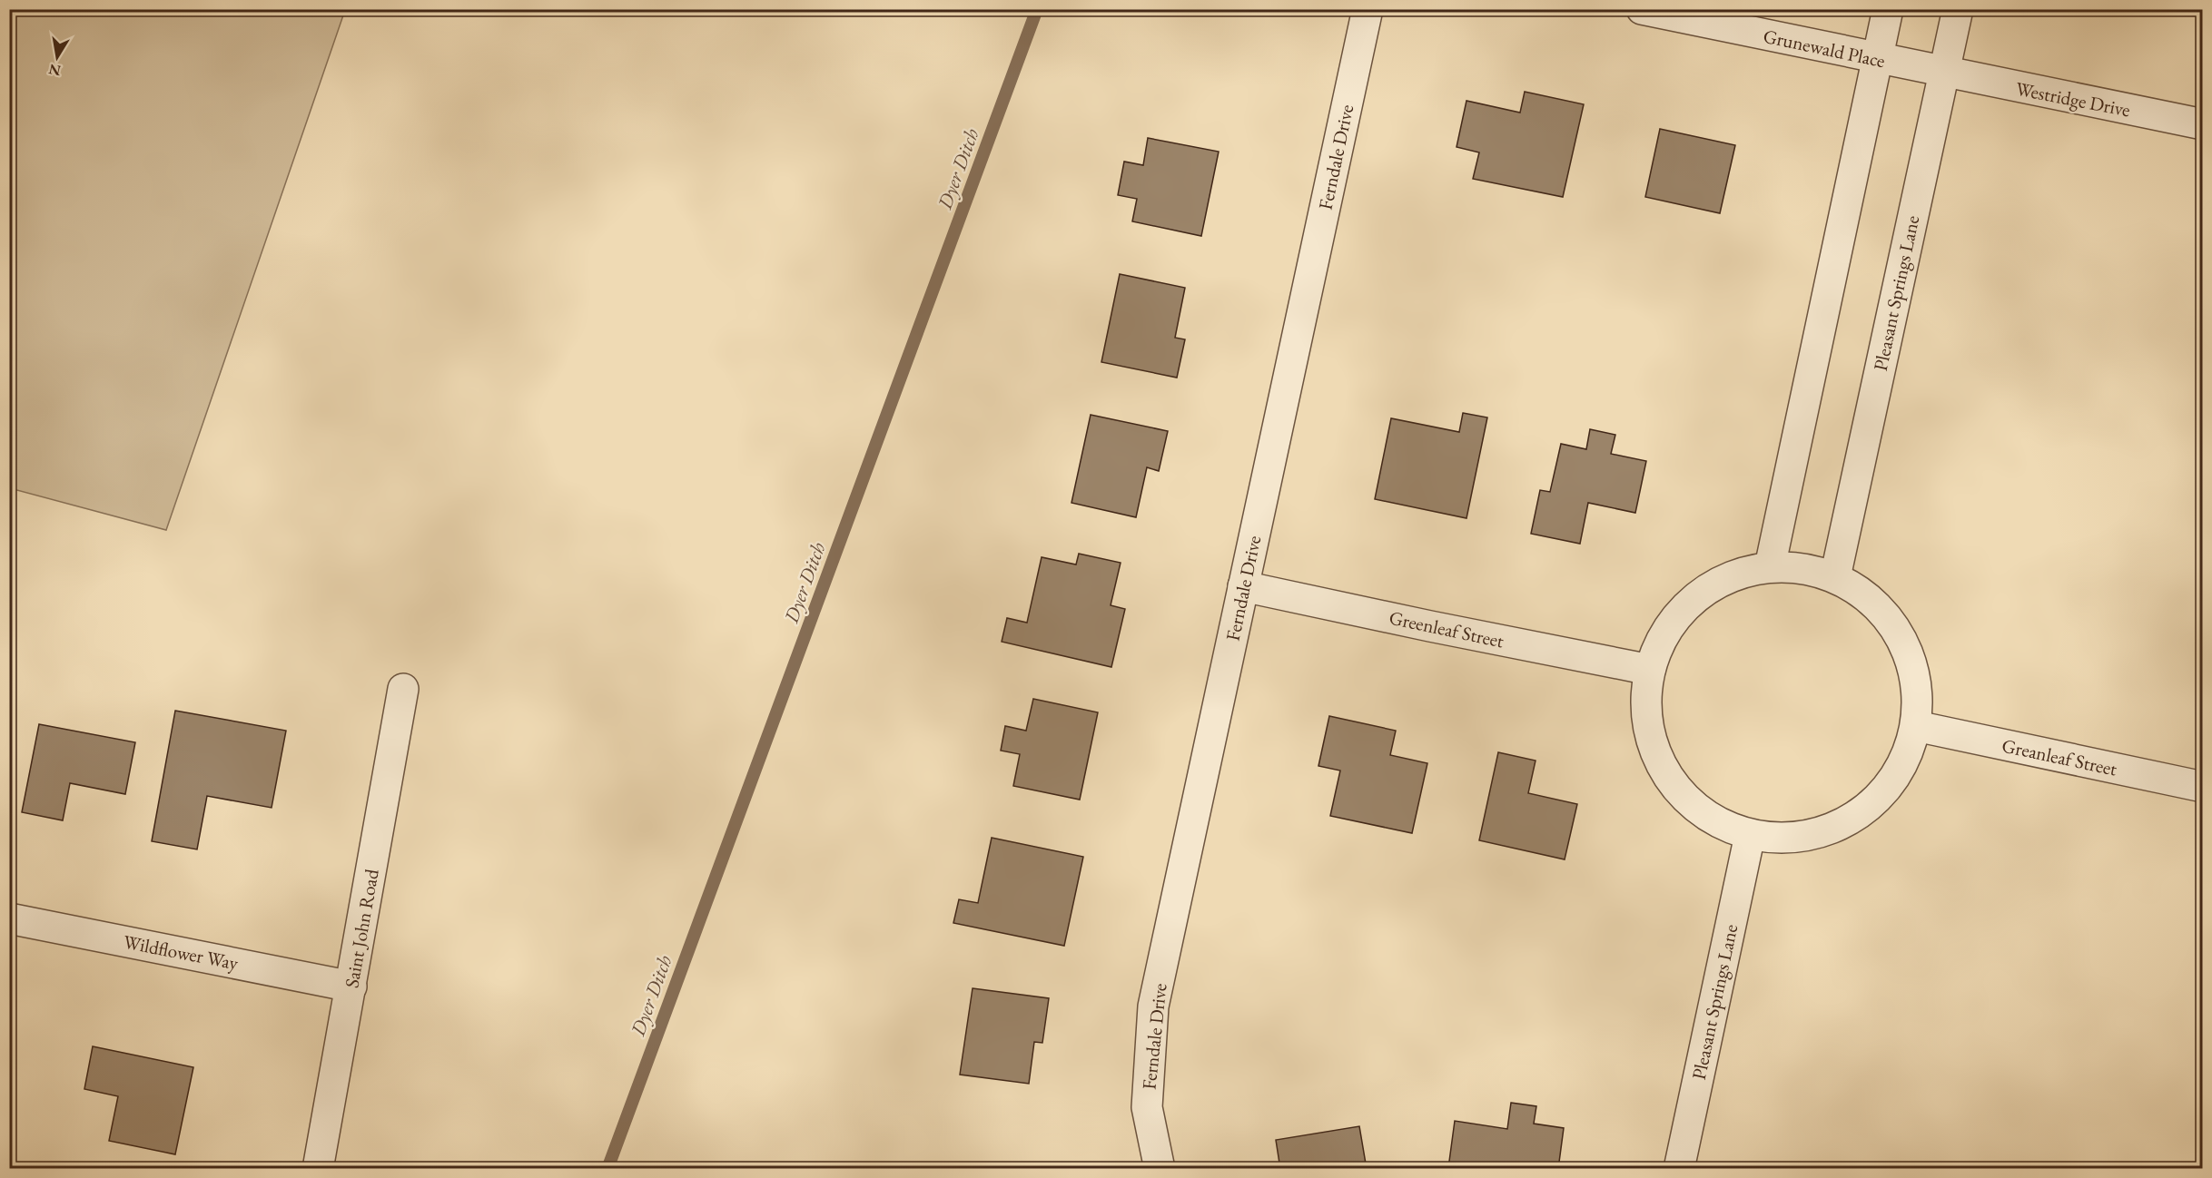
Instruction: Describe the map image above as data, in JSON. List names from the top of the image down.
{
  "streets": {
    "street": [
      "Grunewald Place",
      "Westridge Drive",
      "Ferndale Drive",
      "Pleasant Springs Lane",
      "Greenleaf Street",
      "Greanleaf Street",
      "Saint John Road",
      "Wildflower Way"
    ]
  },
  "crossings": [
    ["Grunewald Place", "Westridge Drive"],
    ["Grunewald Place", "Pleasant Springs Lane"],
    ["Westridge Drive", "Pleasant Springs Lane"],
    ["Ferndale Drive", "Greenleaf Street"],
    ["Saint John Road", "Wildflower Way"]
  ],
  "water": ["Dyer Ditch"],
  "north": "bottom"
}
